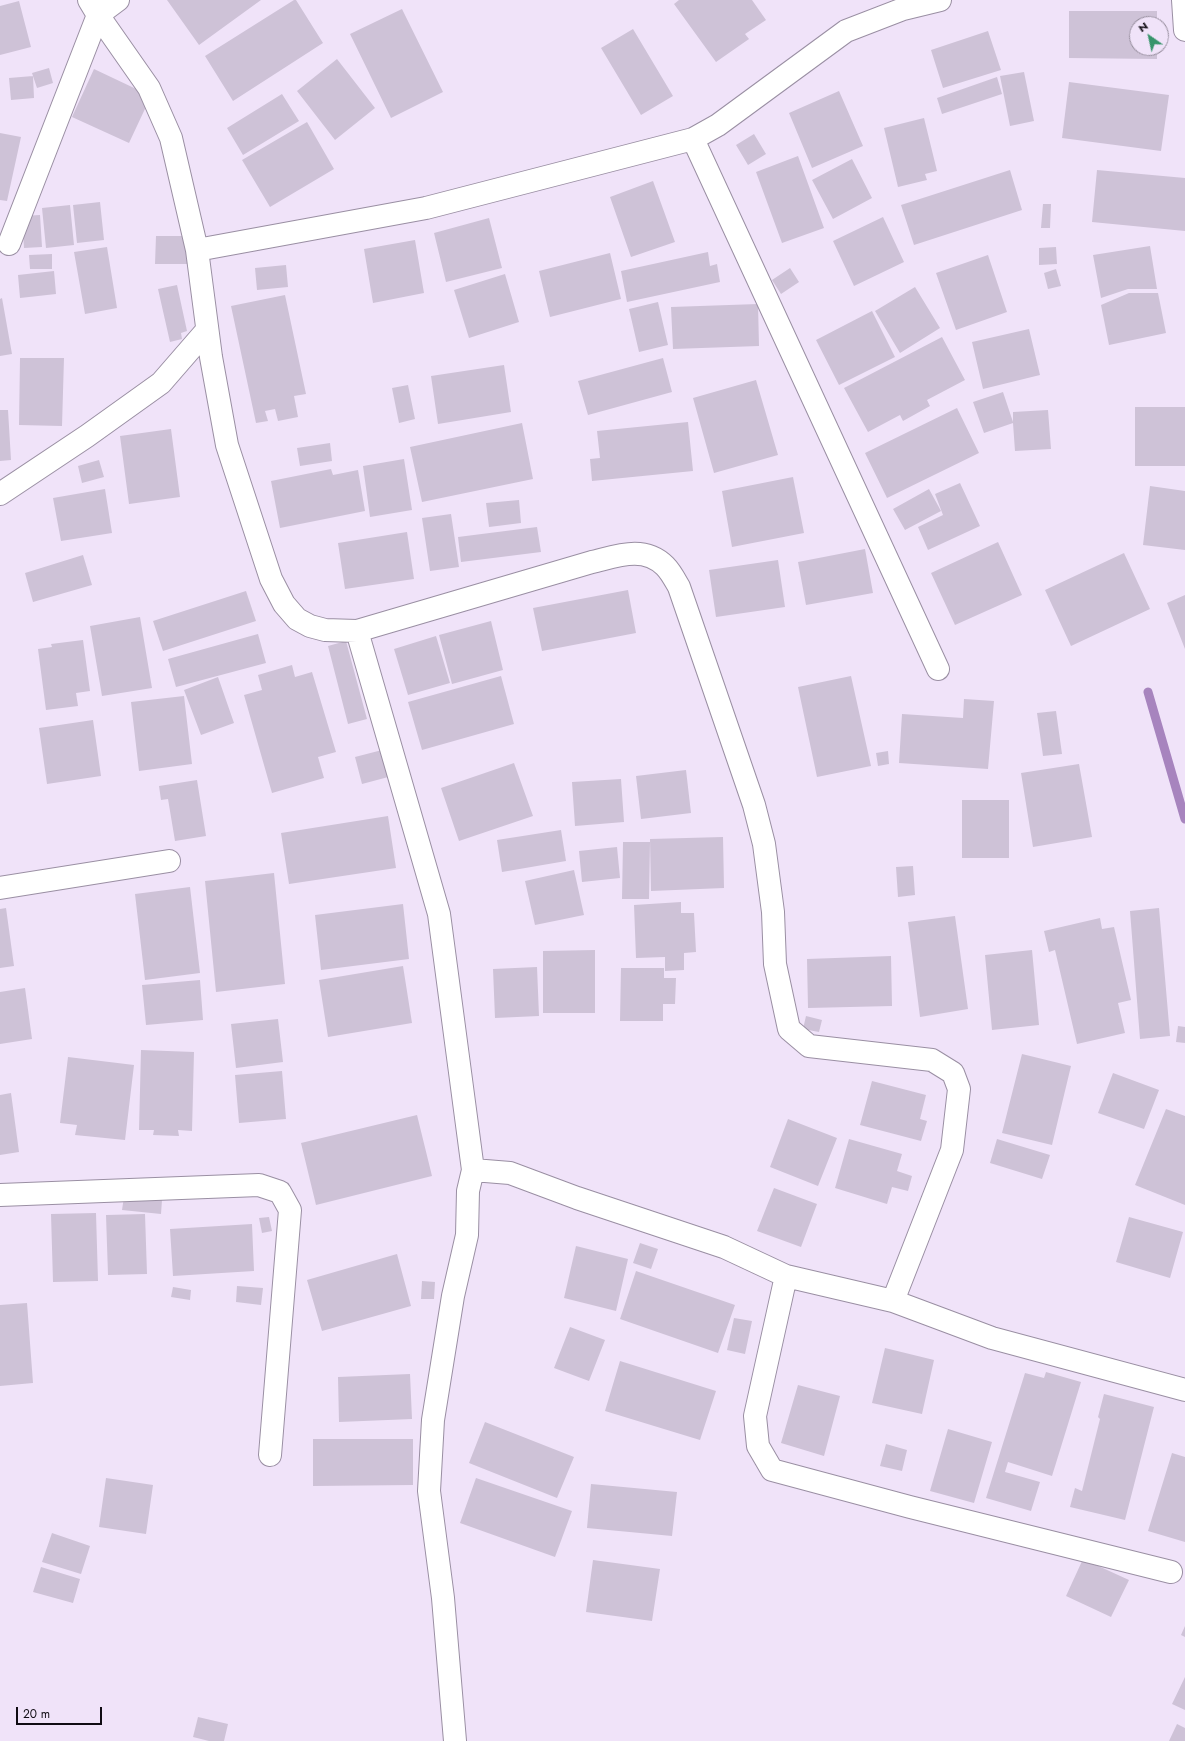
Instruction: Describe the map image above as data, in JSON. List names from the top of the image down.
{
  "scale_bar": "20 m",
  "north": "top left"
}
